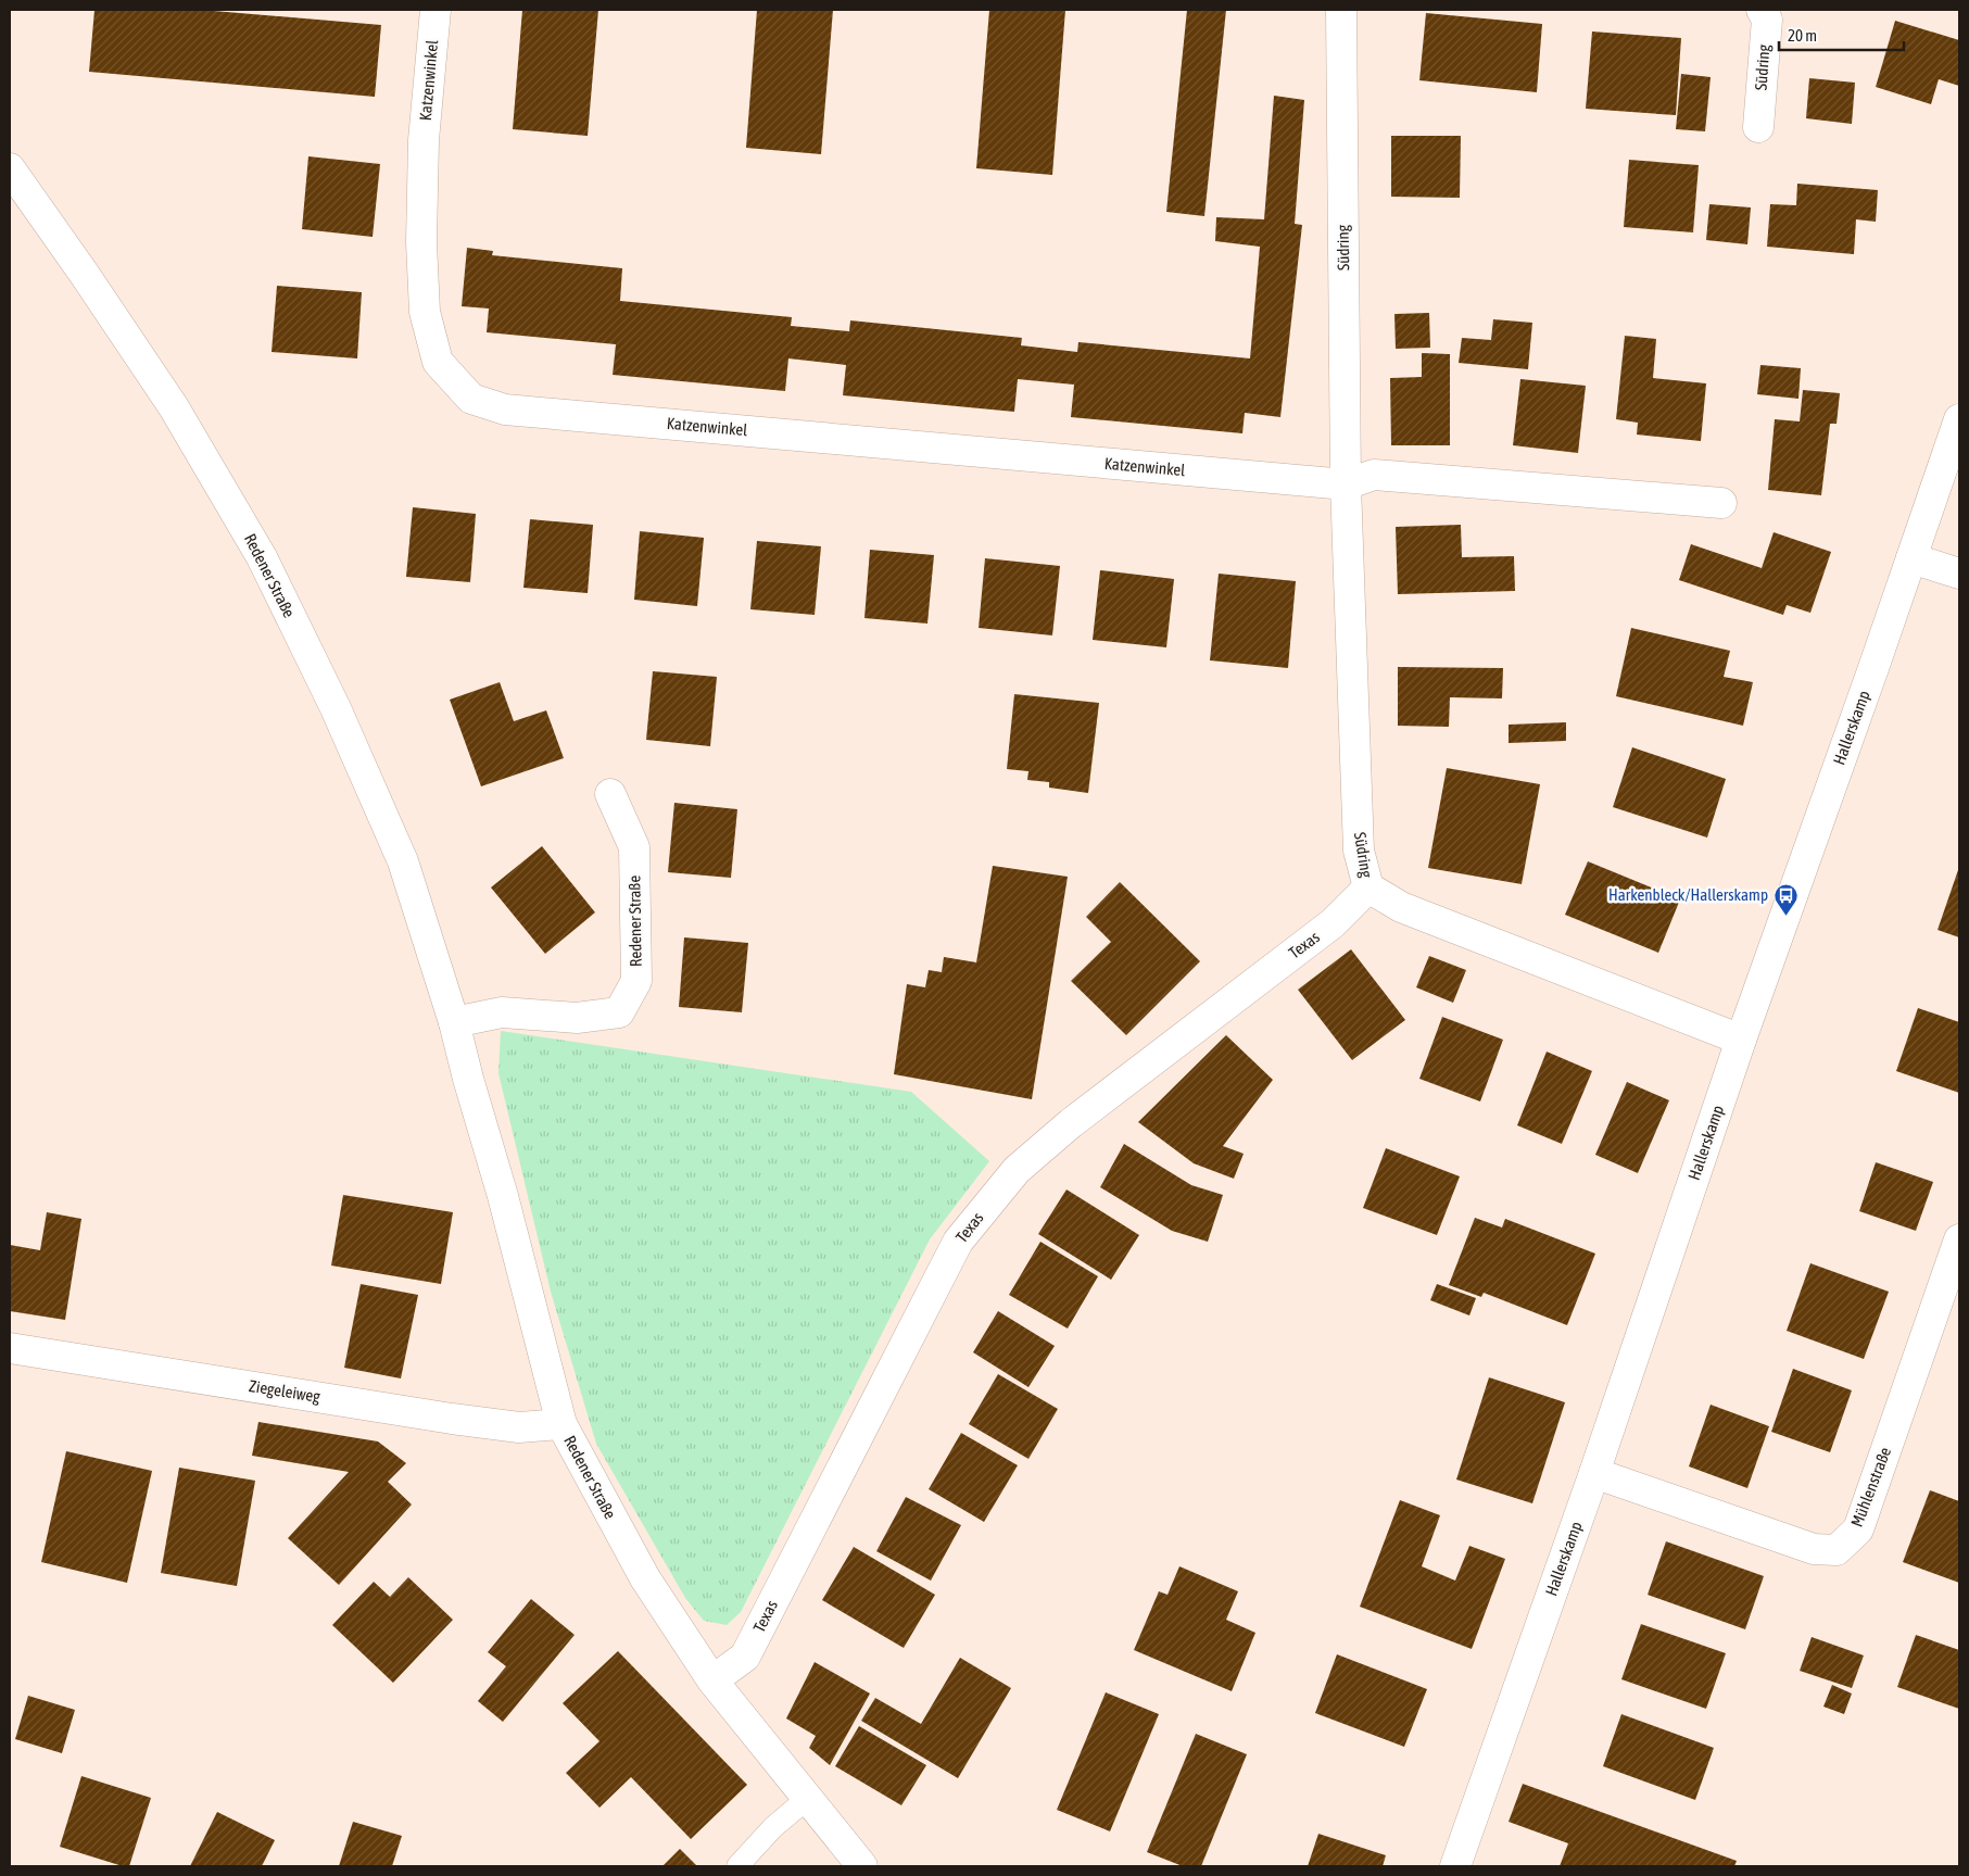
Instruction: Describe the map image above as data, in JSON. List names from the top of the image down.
{
  "streets": {
    "street": [
      "Südring",
      "Katzenwinkel",
      "Redener Straße",
      "Hallerskamp",
      "Texas",
      "Ziegeleiweg",
      "Mühlenstraße"
    ]
  },
  "crossings": [
    ["Südring", "Katzenwinkel"],
    ["Südring", "Hallerskamp"],
    ["Südring", "Texas"],
    ["Redener Straße", "Texas"],
    ["Redener Straße", "Ziegeleiweg"],
    ["Hallerskamp", "Mühlenstraße"]
  ],
  "places": {
    "bus stop": ["Harkenbleck/Hallerskamp"]
  },
  "scale_bar": "20 m"
}
